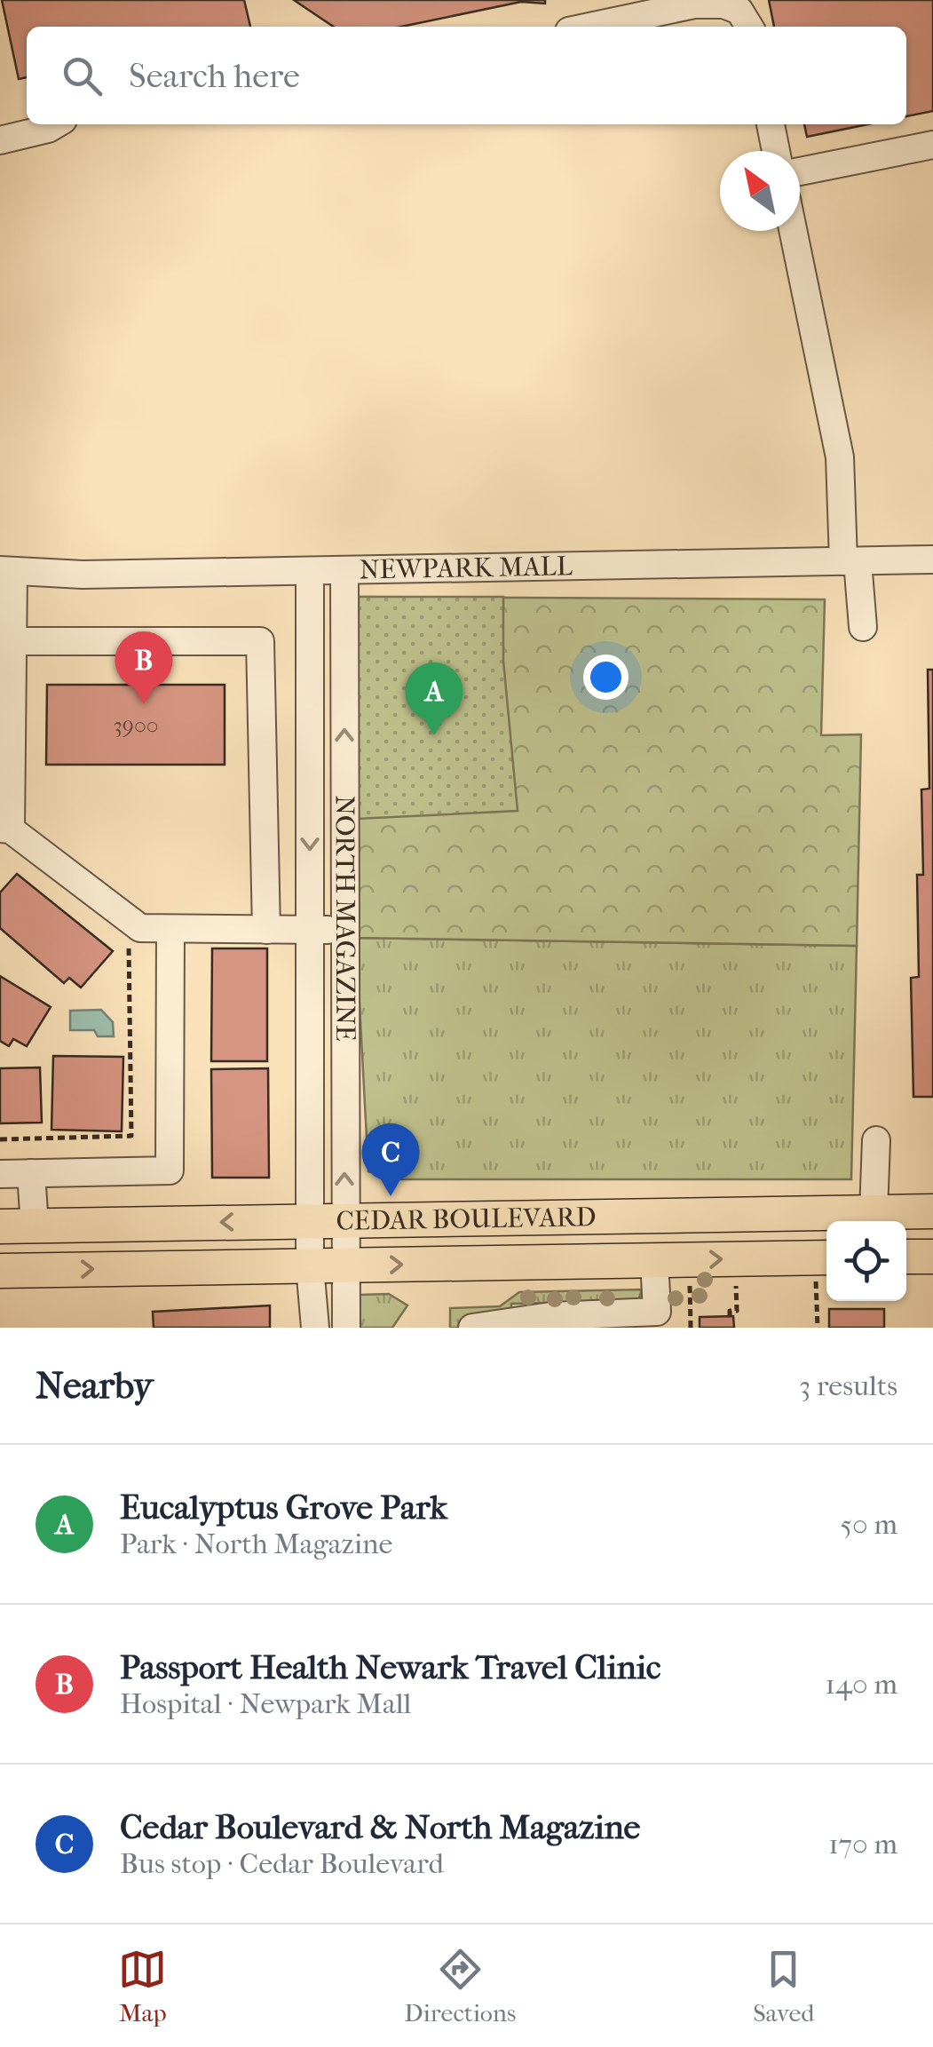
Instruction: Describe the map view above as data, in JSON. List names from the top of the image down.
{
  "streets": {
    "main road": ["CEDAR BOULEVARD"],
    "street": ["NEWPARK MALL", "NORTH MAGAZINE"]
  },
  "crossings": [
    ["NEWPARK MALL", "NORTH MAGAZINE"],
    ["NORTH MAGAZINE", "CEDAR BOULEVARD"]
  ],
  "house_numbers": ["3900"],
  "north": "top left",
  "page": {
    "search": "Search here",
    "pins": ["B", "A", "C"],
    "heading": ["Nearby", "3 results"],
    "list": [
      {
        "mark": "A",
        "name": "Eucalyptus Grove Park",
        "note": "Park · North Magazine",
        "value": "50 m"
      },
      {
        "mark": "B",
        "name": "Passport Health Newark Travel Clinic",
        "note": "Hospital · Newpark Mall",
        "value": "140 m"
      },
      {
        "mark": "C",
        "name": "Cedar Boulevard & North Magazine",
        "note": "Bus stop · Cedar Boulevard",
        "value": "170 m"
      }
    ],
    "nav": ["Map", "Directions", "Saved"]
  }
}
